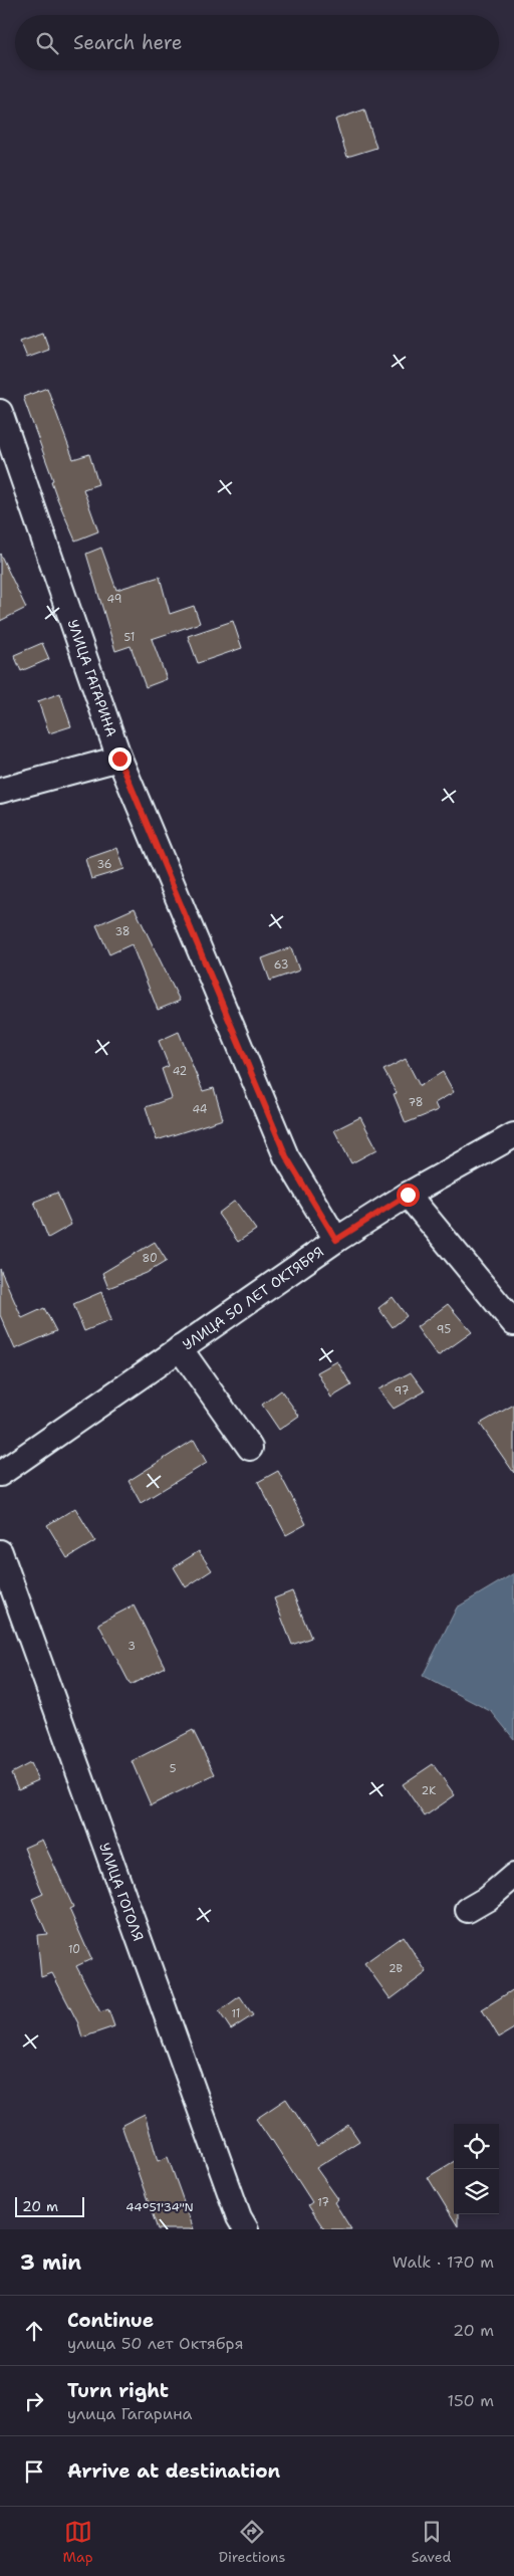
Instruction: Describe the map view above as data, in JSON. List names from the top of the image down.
{
  "streets": {
    "street": ["УЛИЦА ГАГАРИНА", "УЛИЦА 50 ЛЕТ ОКТЯБРЯ", "УЛИЦА ГОГОЛЯ"]
  },
  "crossings": [
    ["УЛИЦА ГАГАРИНА", "УЛИЦА 50 ЛЕТ ОКТЯБРЯ"]
  ],
  "house_numbers": [
    "49",
    "51",
    "36",
    "38",
    "63",
    "42",
    "78",
    "44",
    "80",
    "95",
    "97",
    "3",
    "5",
    "2К",
    "10",
    "2В",
    "11",
    "17"
  ],
  "scale_bar": "20 m",
  "page": {
    "search": "Search here",
    "scale": "20 m",
    "heading": ["3 min", "Walk · 170 m"],
    "list": [
      ["Continue", "улица 50 лет Октября", "20 m"],
      ["Turn right", "улица Гагарина", "150 m"],
      "Arrive at destination"
    ],
    "nav": ["Map", "Directions", "Saved"]
  },
  "coordinates": ["44°51'34\"N"]
}
